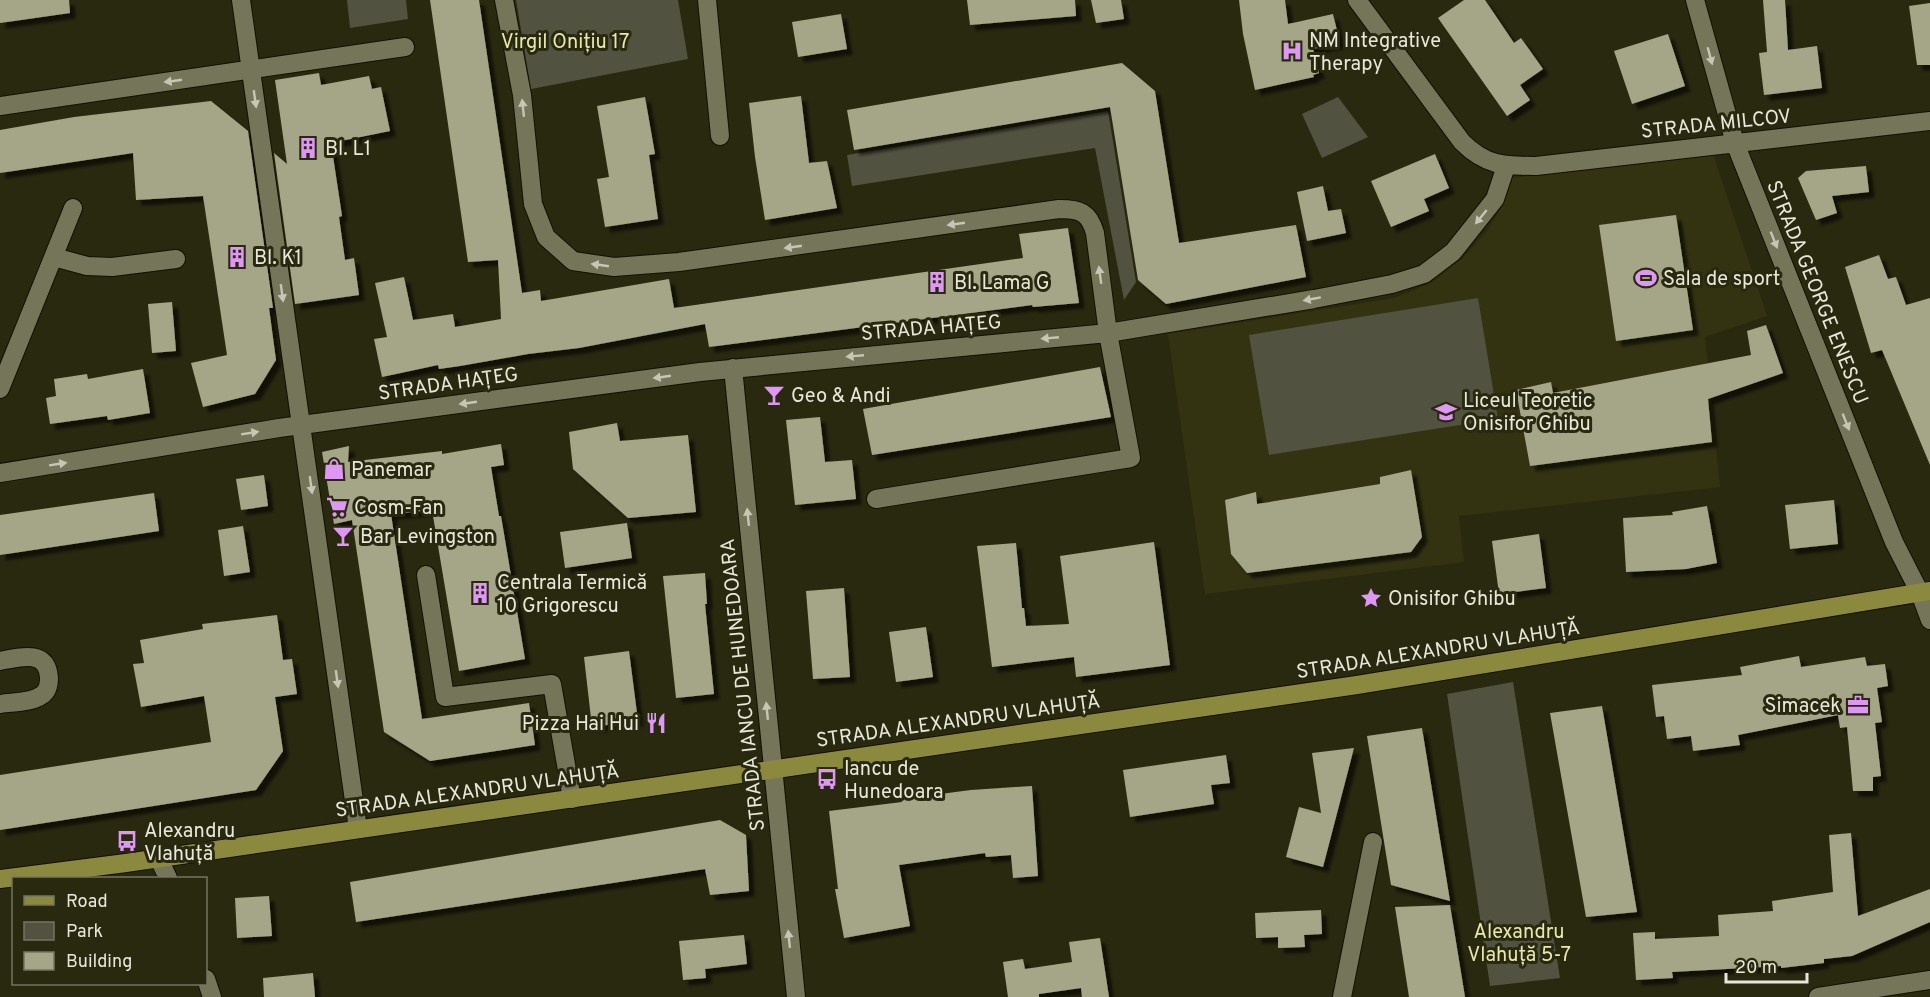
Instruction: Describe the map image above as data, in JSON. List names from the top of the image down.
{
  "streets": {
    "main road": ["STRADA ALEXANDRU VLAHUȚĂ"],
    "street": [
      "STRADA MILCOV",
      "STRADA GEORGE ENESCU",
      "STRADA HAȚEG",
      "STRADA IANCU DE HUNEDOARA"
    ]
  },
  "crossings": [
    ["STRADA MILCOV", "STRADA GEORGE ENESCU"],
    ["STRADA MILCOV", "STRADA HAȚEG"],
    ["STRADA GEORGE ENESCU", "STRADA ALEXANDRU VLAHUȚĂ"],
    ["STRADA HAȚEG", "STRADA IANCU DE HUNEDOARA"],
    ["STRADA ALEXANDRU VLAHUȚĂ", "STRADA IANCU DE HUNEDOARA"]
  ],
  "one_way": ["STRADA GEORGE ENESCU", "STRADA IANCU DE HUNEDOARA"],
  "parks": ["Virgil Onițiu 17", "Alexandru Vlahuță 5-7"],
  "places": {
    "hospital": ["NM Integrative Therapy"],
    "building": [
      "Bl. L1",
      "Bl. K1",
      "Bl. Lama G",
      "Centrala Termică 10 Grigorescu"
    ],
    "sports": ["Sala de sport"],
    "bar": ["Geo & Andi", "Bar Levingston"],
    "school or university": ["Liceul Teoretic Onisifor Ghibu"],
    "shop": ["Panemar"],
    "supermarket": ["Cosm-Fan"],
    "place": ["Onisifor Ghibu"],
    "office": ["Simacek"],
    "restaurant": ["Pizza Hai Hui"],
    "bus stop": ["Iancu de Hunedoara", "Alexandru Vlahuță"]
  },
  "legend": ["Road", "Park", "Building"],
  "scale_bar": "20 m"
}
